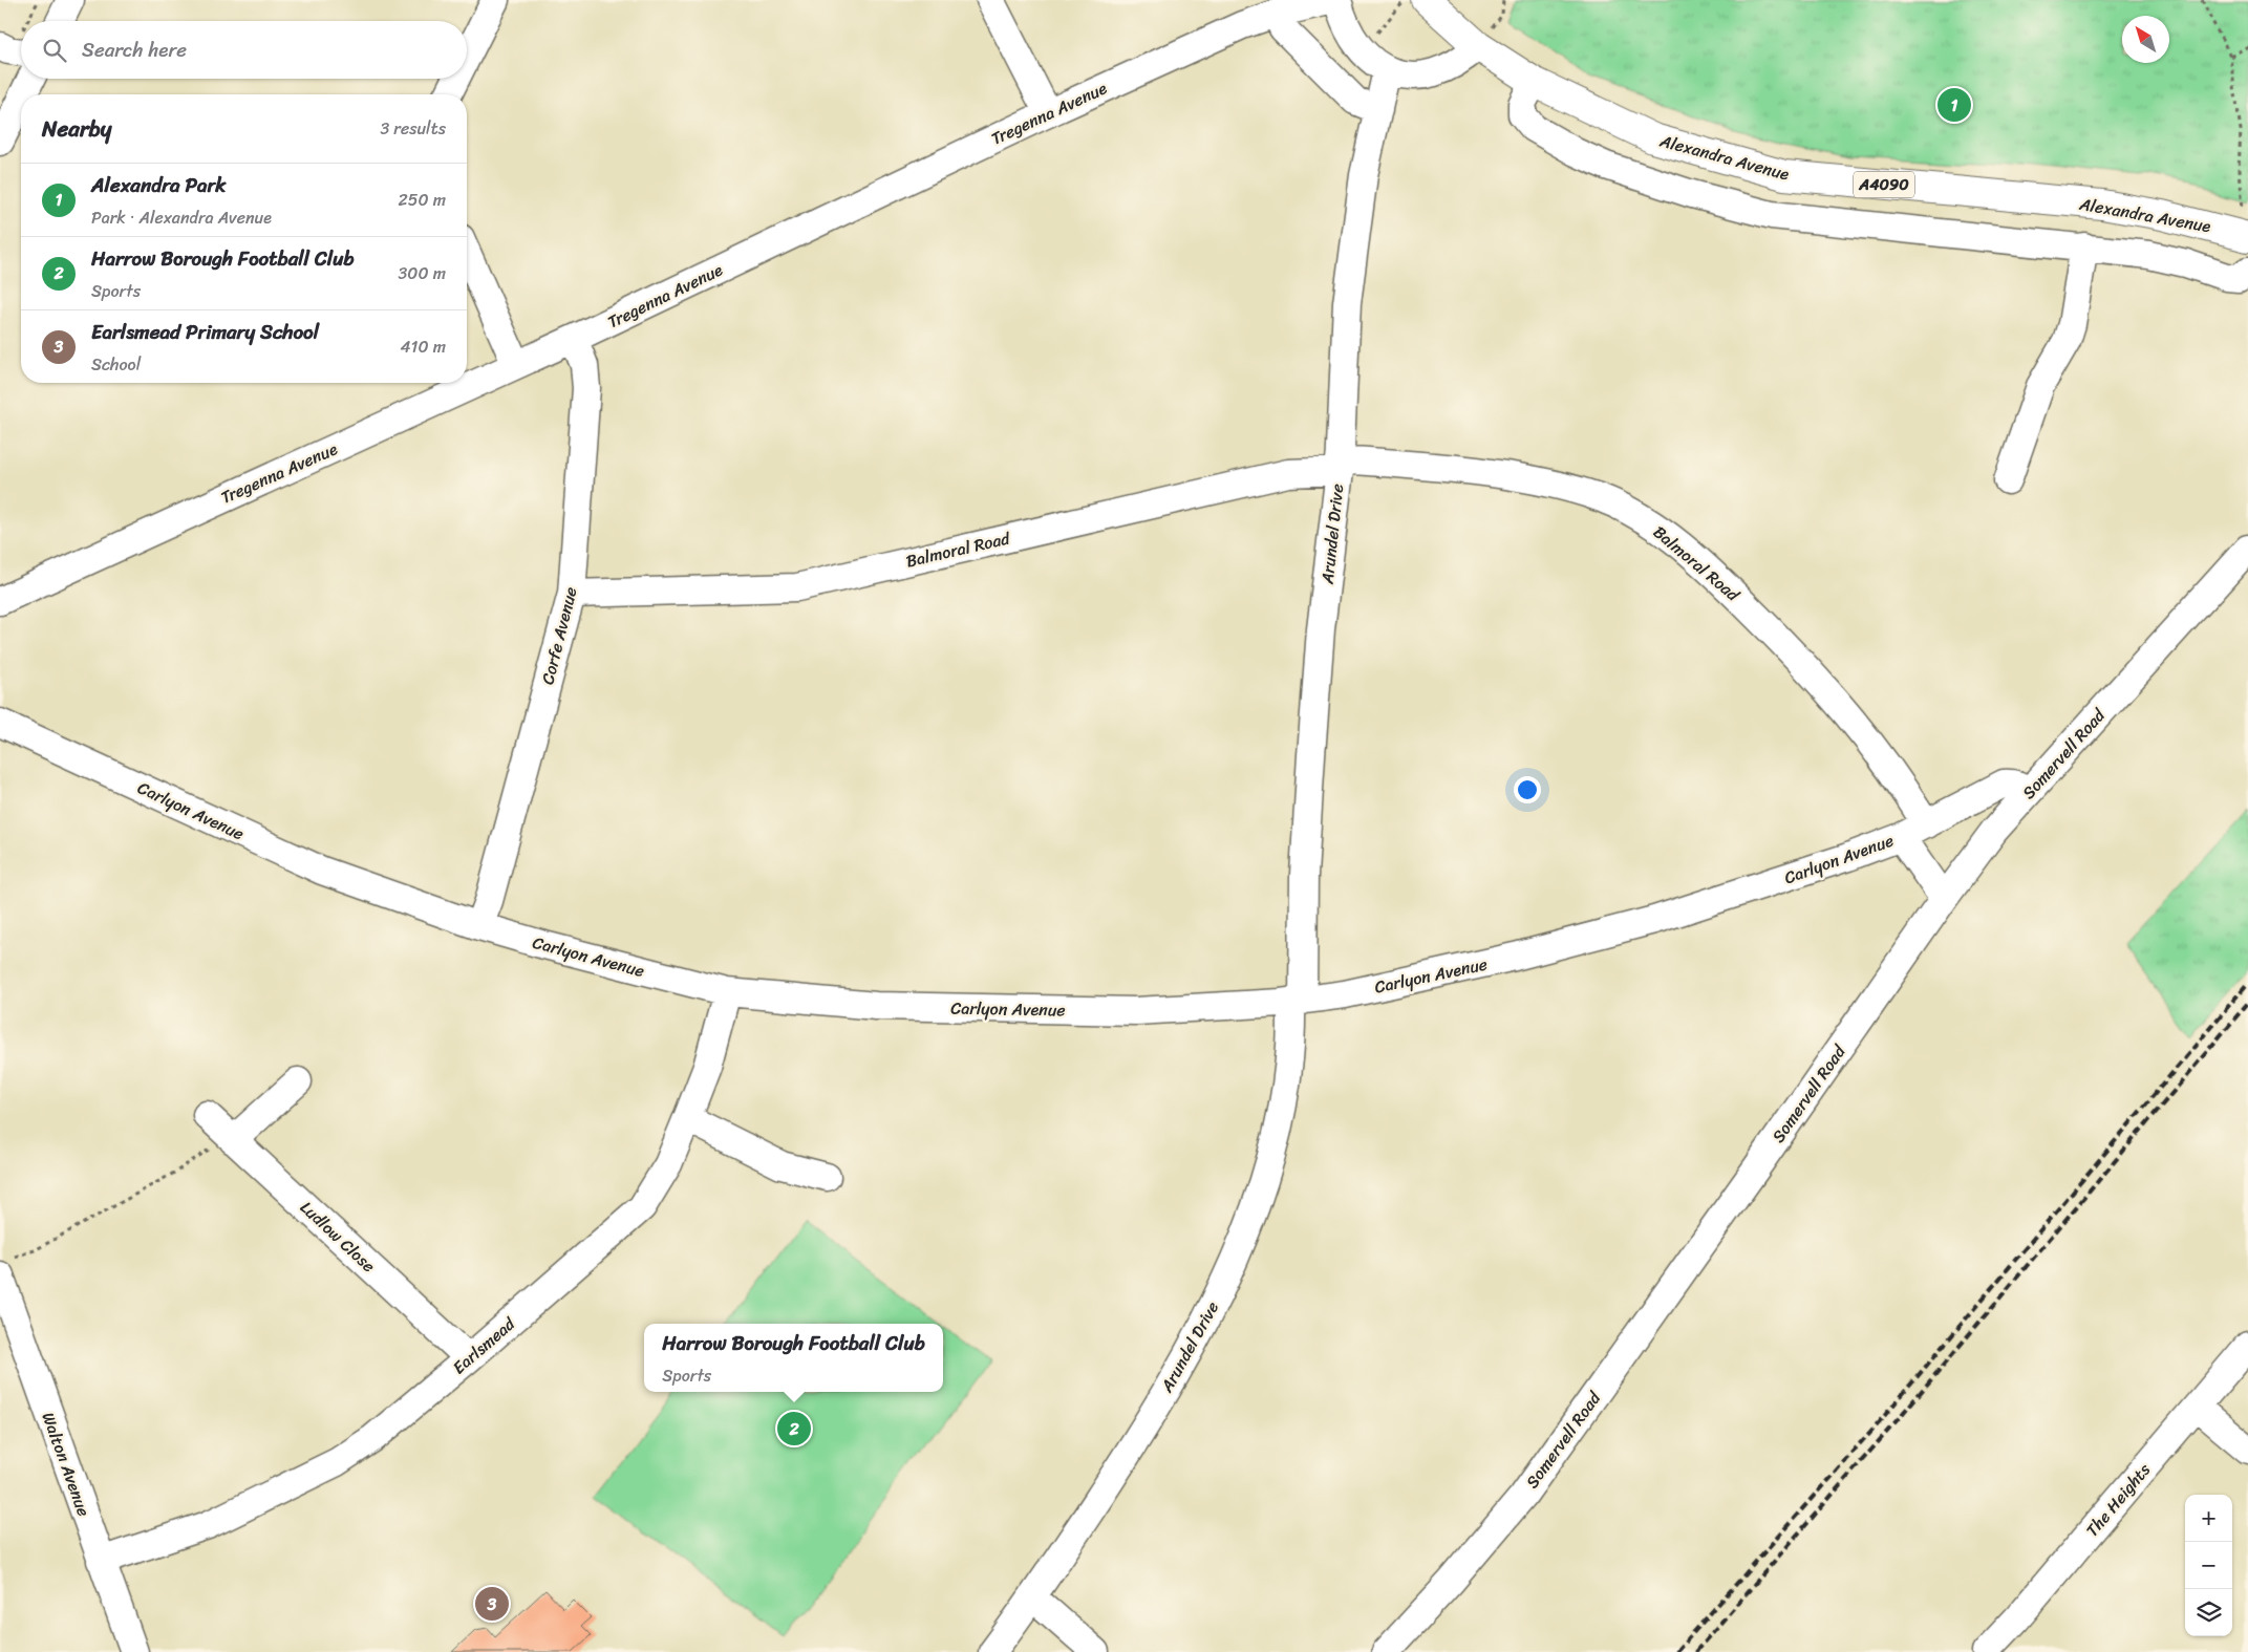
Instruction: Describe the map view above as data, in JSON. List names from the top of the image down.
{
  "streets": {
    "main road": ["Alexandra Avenue", "A4090"],
    "street": [
      "Tregenna Avenue",
      "Arundel Drive",
      "Balmoral Road",
      "Corfe Avenue",
      "Somervell Road",
      "Carlyon Avenue",
      "Ludlow Close",
      "Earlsmead",
      "Walton Avenue",
      "The Heights"
    ]
  },
  "crossings": [
    ["Tregenna Avenue", "Corfe Avenue"],
    ["Arundel Drive", "Balmoral Road"],
    ["Arundel Drive", "Carlyon Avenue"],
    ["Balmoral Road", "Corfe Avenue"],
    ["Balmoral Road", "Carlyon Avenue"],
    ["Corfe Avenue", "Carlyon Avenue"],
    ["Somervell Road", "Carlyon Avenue"],
    ["Carlyon Avenue", "Earlsmead"],
    ["Ludlow Close", "Earlsmead"],
    ["Earlsmead", "Walton Avenue"]
  ],
  "north": "top left",
  "page": {
    "search": "Search here",
    "pins": ["1", "2", "3"],
    "heading": ["Nearby", "3 results"],
    "list": [
      {
        "mark": "1",
        "name": "Alexandra Park",
        "note": "Park · Alexandra Avenue",
        "value": "250 m"
      },
      {
        "mark": "2",
        "name": "Harrow Borough Football Club",
        "note": "Sports",
        "value": "300 m"
      },
      {
        "mark": "3",
        "name": "Earlsmead Primary School",
        "note": "School",
        "value": "410 m"
      }
    ],
    "popup": ["Harrow Borough Football Club", "Sports"],
    "map_buttons": ["+", "−"]
  }
}
